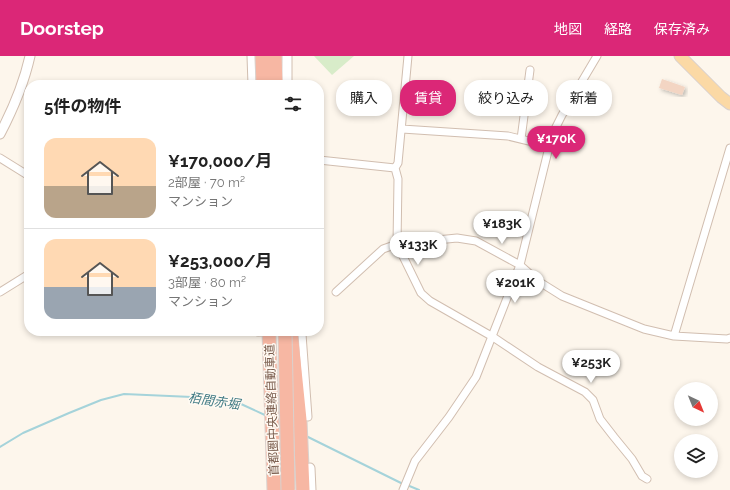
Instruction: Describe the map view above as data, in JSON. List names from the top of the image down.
{
  "streets": {
    "highway": ["首都圏中央連絡自動車道"]
  },
  "water": ["栢間赤堀"],
  "north": "bottom right",
  "page": {
    "header": "Doorstep",
    "nav": ["地図", "経路", "保存済み"],
    "chip": [
      "購入",
      "賃貸",
      "絞り込み",
      "新着"
    ],
    "heading": "5件の物件",
    "price": [
      "¥170K",
      "¥183K",
      "¥133K",
      "¥201K",
      "¥253K"
    ],
    "list": [
      {
        "name": "¥170,000/月",
        "note": "2部屋 · 70 m² · マンション"
      },
      {
        "name": "¥253,000/月",
        "note": "3部屋 · 80 m² · マンション"
      }
    ]
  }
}
